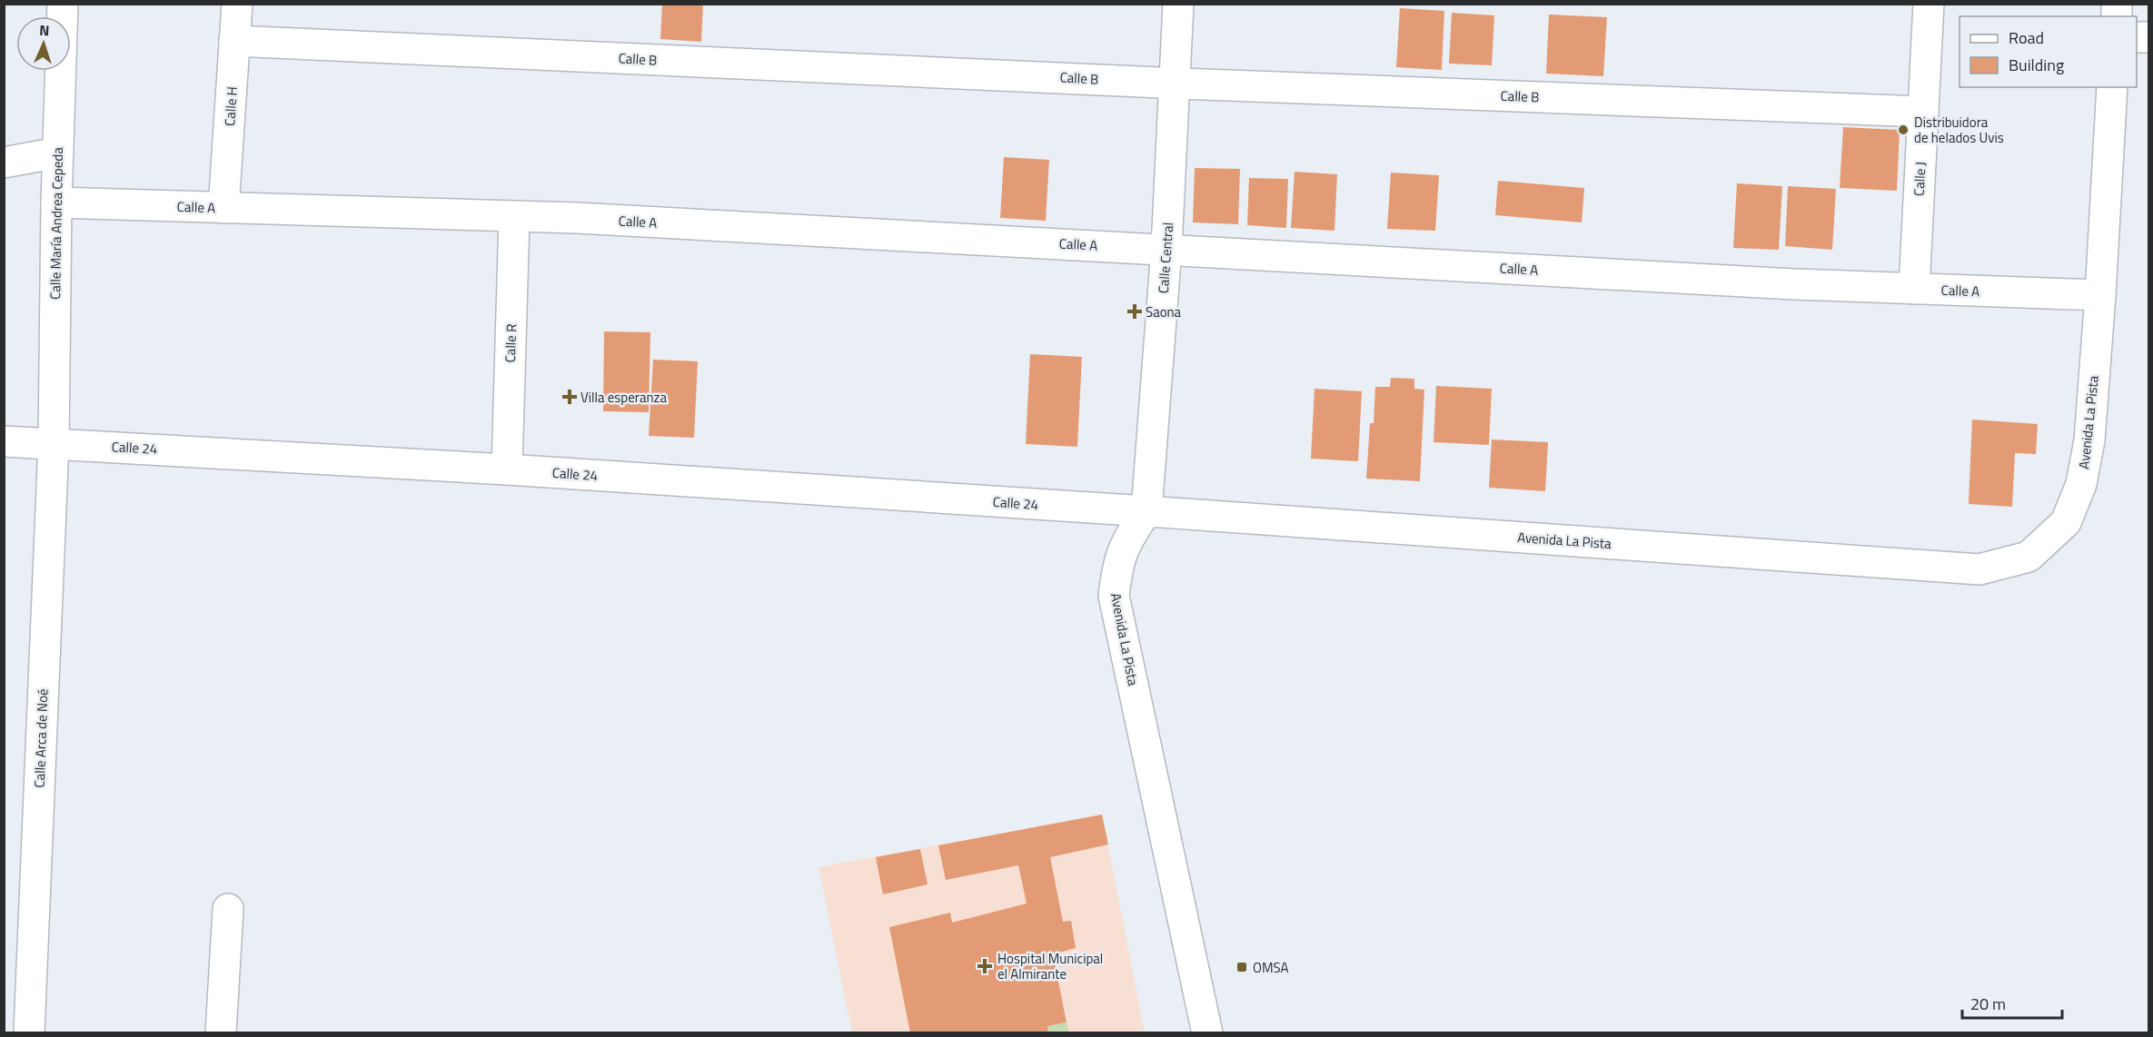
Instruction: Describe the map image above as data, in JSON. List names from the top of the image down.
{
  "streets": {
    "street": [
      "Calle B",
      "Calle H",
      "Calle J",
      "Calle A",
      "Calle María Andrea Cepeda",
      "Calle Central",
      "Calle R",
      "Avenida La Pista",
      "Calle 24",
      "Calle Arca de Noé"
    ]
  },
  "crossings": [
    ["Calle B", "Calle H"],
    ["Calle B", "Calle J"],
    ["Calle B", "Calle Central"],
    ["Calle H", "Calle A"],
    ["Calle J", "Calle A"],
    ["Calle A", "Calle María Andrea Cepeda"],
    ["Calle A", "Calle Central"],
    ["Calle A", "Calle R"],
    ["Calle A", "Avenida La Pista"],
    ["Calle María Andrea Cepeda", "Calle 24"],
    ["Calle María Andrea Cepeda", "Calle Arca de Noé"],
    ["Calle Central", "Avenida La Pista"],
    ["Calle Central", "Calle 24"],
    ["Calle R", "Calle 24"],
    ["Avenida La Pista", "Calle 24"],
    ["Calle 24", "Calle Arca de Noé"]
  ],
  "places": {
    "other": ["Distribuidora de helados Uvis"],
    "health": ["Saona", "Villa esperanza", "Hospital Municipal el Almirante"],
    "transit": ["OMSA"]
  },
  "legend": ["Road", "Building"],
  "scale_bar": "20 m",
  "north": "top"
}
